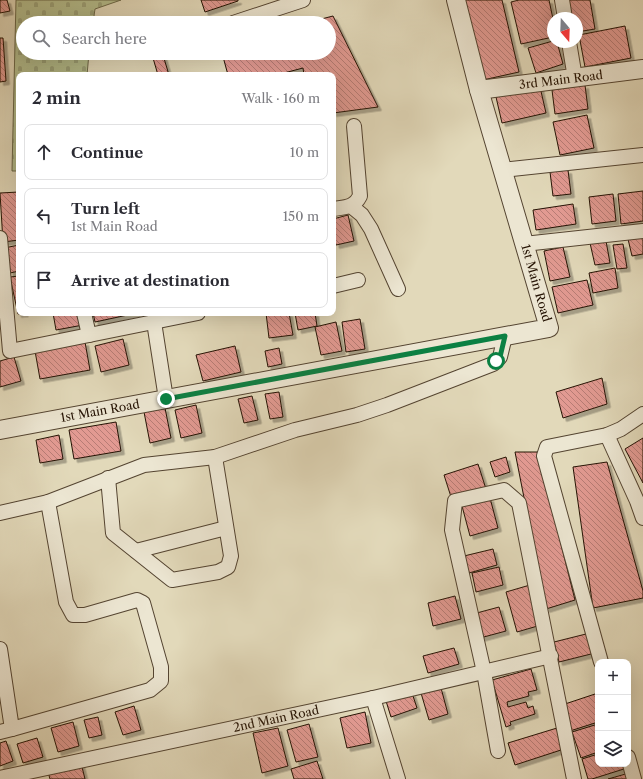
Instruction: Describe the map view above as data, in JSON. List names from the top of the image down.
{
  "streets": {
    "street": ["3rd Main Road", "1st Main Road", "2nd Main Road"]
  },
  "crossings": [
    ["3rd Main Road", "1st Main Road"]
  ],
  "north": "bottom",
  "page": {
    "search": "Search here",
    "heading": ["2 min", "Walk · 160 m"],
    "list": [
      ["Continue", "10 m"],
      ["Turn left", "1st Main Road", "150 m"],
      "Arrive at destination"
    ],
    "map_buttons": ["+", "−"]
  }
}
